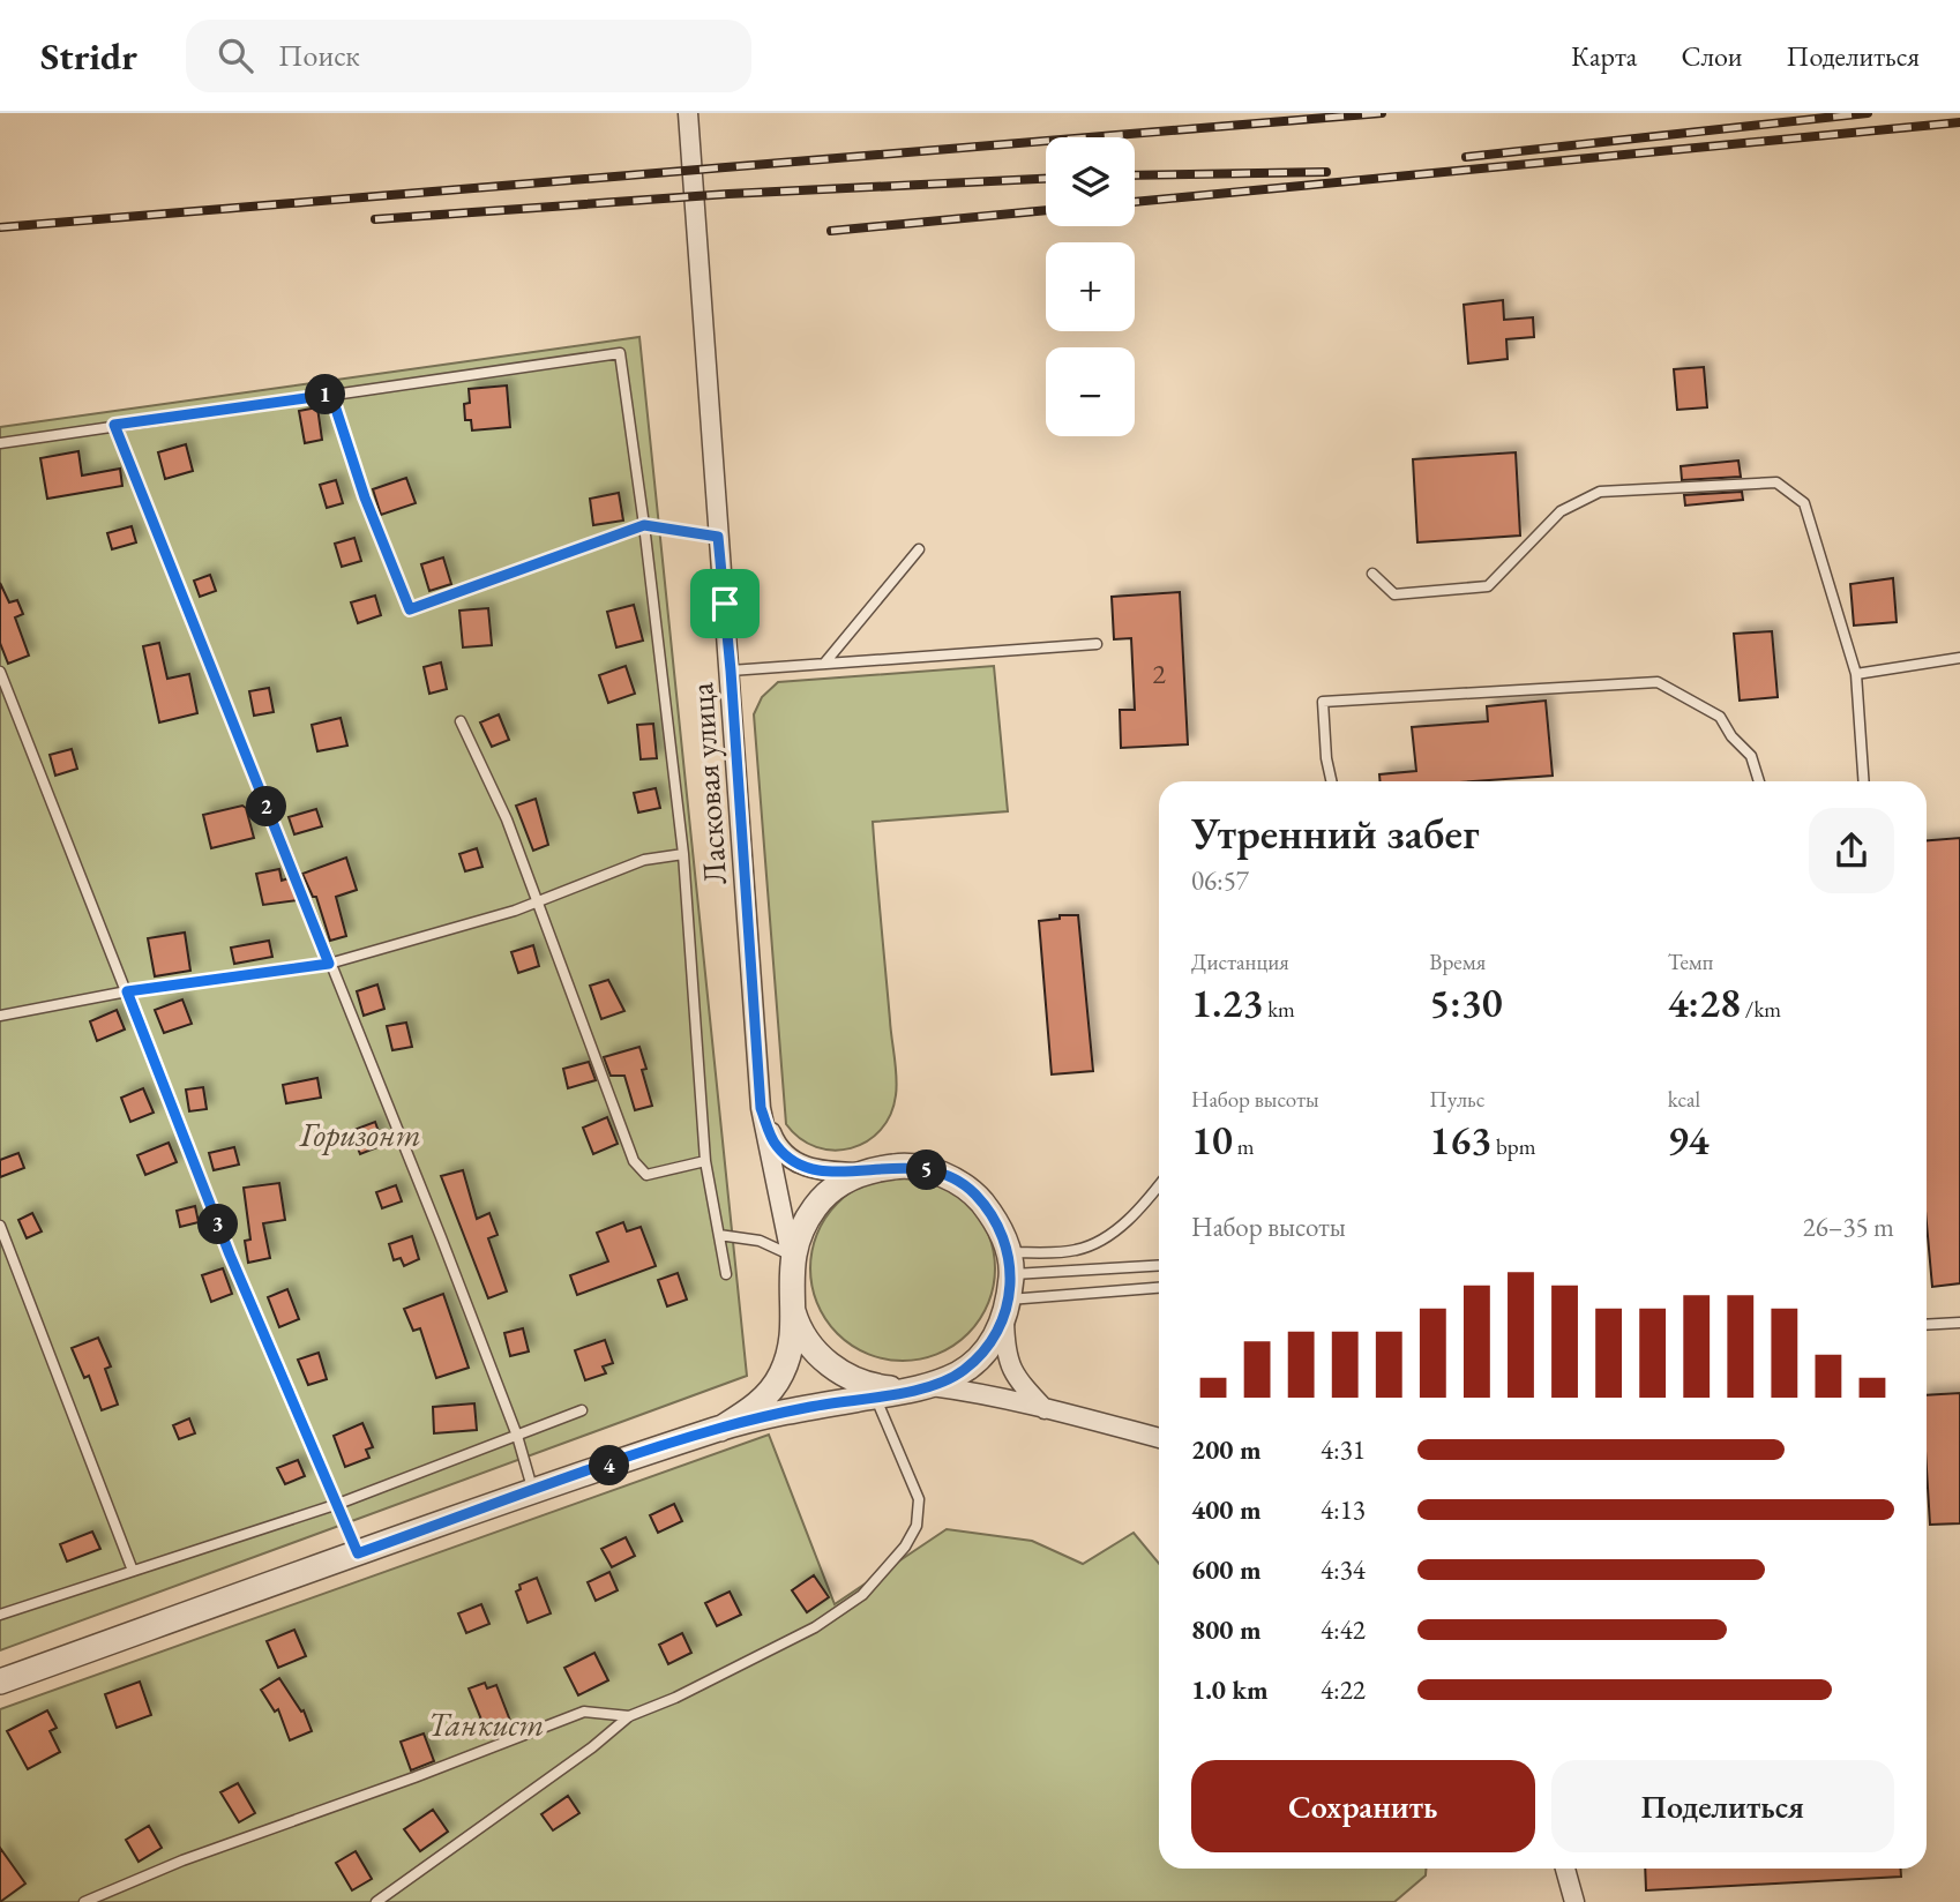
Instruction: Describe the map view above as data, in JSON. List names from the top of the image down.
{
  "streets": {
    "street": ["Ласковая улица"]
  },
  "parks": ["Горизонт", "Танкист"],
  "house_numbers": ["2"],
  "page": {
    "header": "Stridr",
    "search": "Поиск",
    "nav": ["Карта", "Слои", "Поделиться"],
    "map_buttons": ["+", "−"],
    "pins": [
      "1",
      "2",
      "5",
      "3",
      "4"
    ],
    "heading": ["Утренний забег", "06:57"],
    "stats": [
      ["Дистанция", "1.23 km"],
      ["Время", "5:30"],
      ["Темп", "4:28 /km"],
      ["Набор высоты", "10 m"],
      ["Пульс", "163 bpm"],
      ["kcal", "94"]
    ],
    "chart": ["Набор высоты", "26–35 m"],
    "list": [
      {
        "name": "200 m",
        "note": "4:31"
      },
      {
        "name": "400 m",
        "note": "4:13"
      },
      {
        "name": "600 m",
        "note": "4:34"
      },
      {
        "name": "800 m",
        "note": "4:42"
      },
      {
        "name": "1.0 km",
        "note": "4:22"
      }
    ],
    "buttons": ["Сохранить", "Поделиться"]
  }
}
